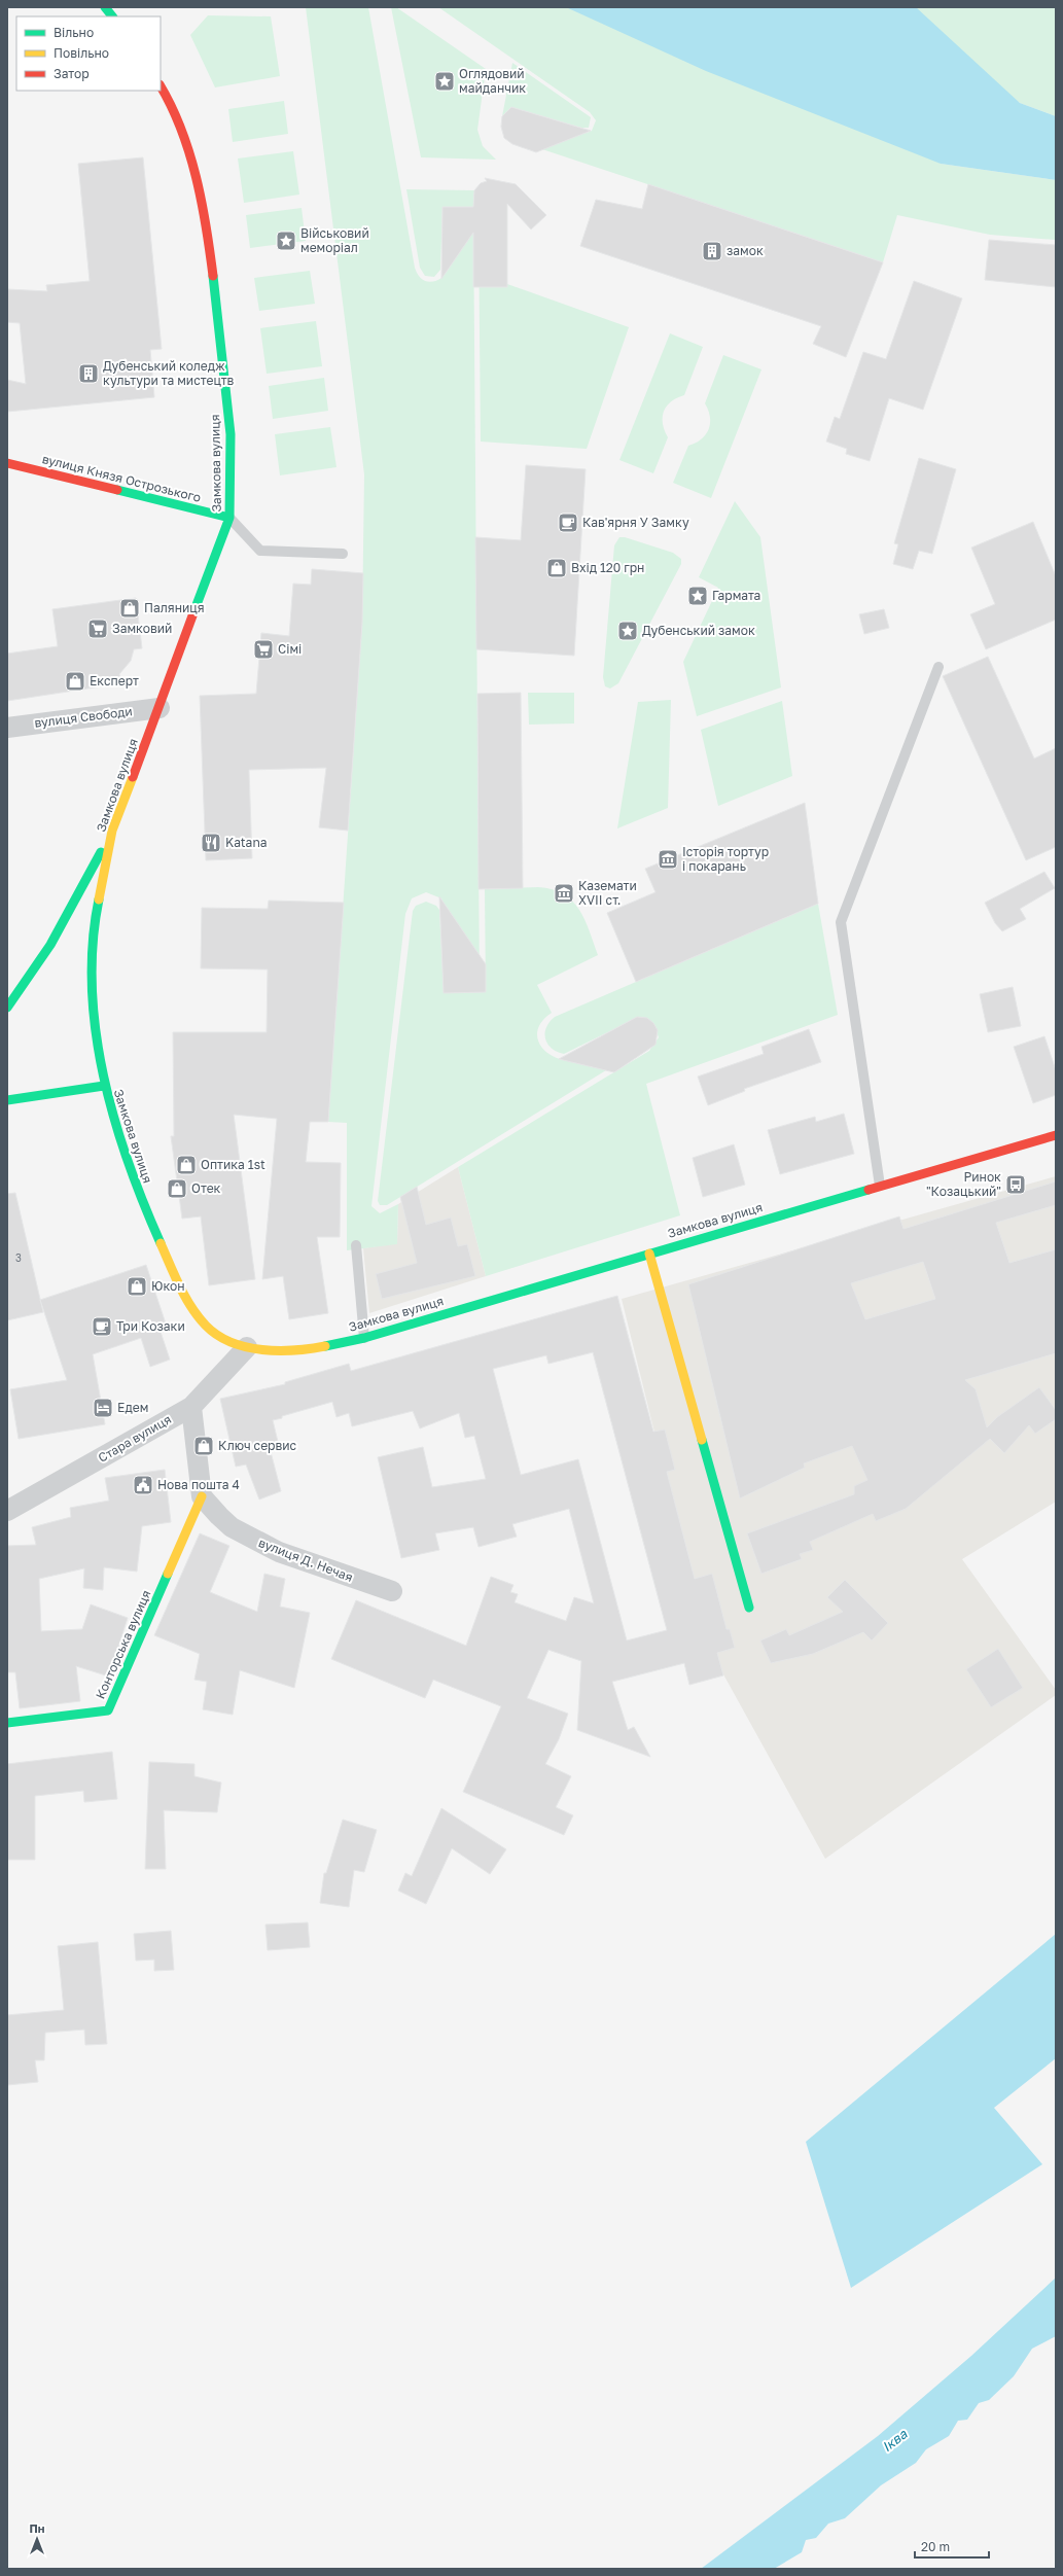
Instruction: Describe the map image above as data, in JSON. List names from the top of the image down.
{
  "streets": {
    "main road": ["Замкова вулиця", "вулиця Князя Острозького", "Конторська вулиця"],
    "street": ["вулиця Свободи", "Стара вулиця", "вулиця Д. Нечая"]
  },
  "crossings": [
    ["Замкова вулиця", "вулиця Князя Острозького"],
    ["Замкова вулиця", "вулиця Свободи"],
    ["Замкова вулиця", "Стара вулиця"],
    ["вулиця Д. Нечая", "Конторська вулиця"]
  ],
  "water": ["Іква"],
  "places": {
    "place": [
      "Оглядовий майданчик",
      "Військовий меморіал",
      "Гармата",
      "Дубенський замок"
    ],
    "building": ["замок", "Дубенський коледж культури та мистецтв"],
    "cafe": ["Кав'ярня У Замку", "Три Козаки"],
    "shop": [
      "Вхід 120 грн",
      "Паляниця",
      "Експерт",
      "Оптика 1st",
      "Отек",
      "Юкон",
      "Ключ сервис"
    ],
    "supermarket": ["Замковий", "Сімі"],
    "restaurant": ["Katana"],
    "museum": ["Історія тортур і покарань", "Каземати XVII ст."],
    "bus stop": ["Ринок \"Козацький\""],
    "hotel": ["Едем"],
    "public building": ["Нова пошта 4"]
  },
  "house_numbers": ["3"],
  "legend": ["Вільно", "Повільно", "Затор"],
  "scale_bar": "20 m",
  "north": "top"
}
